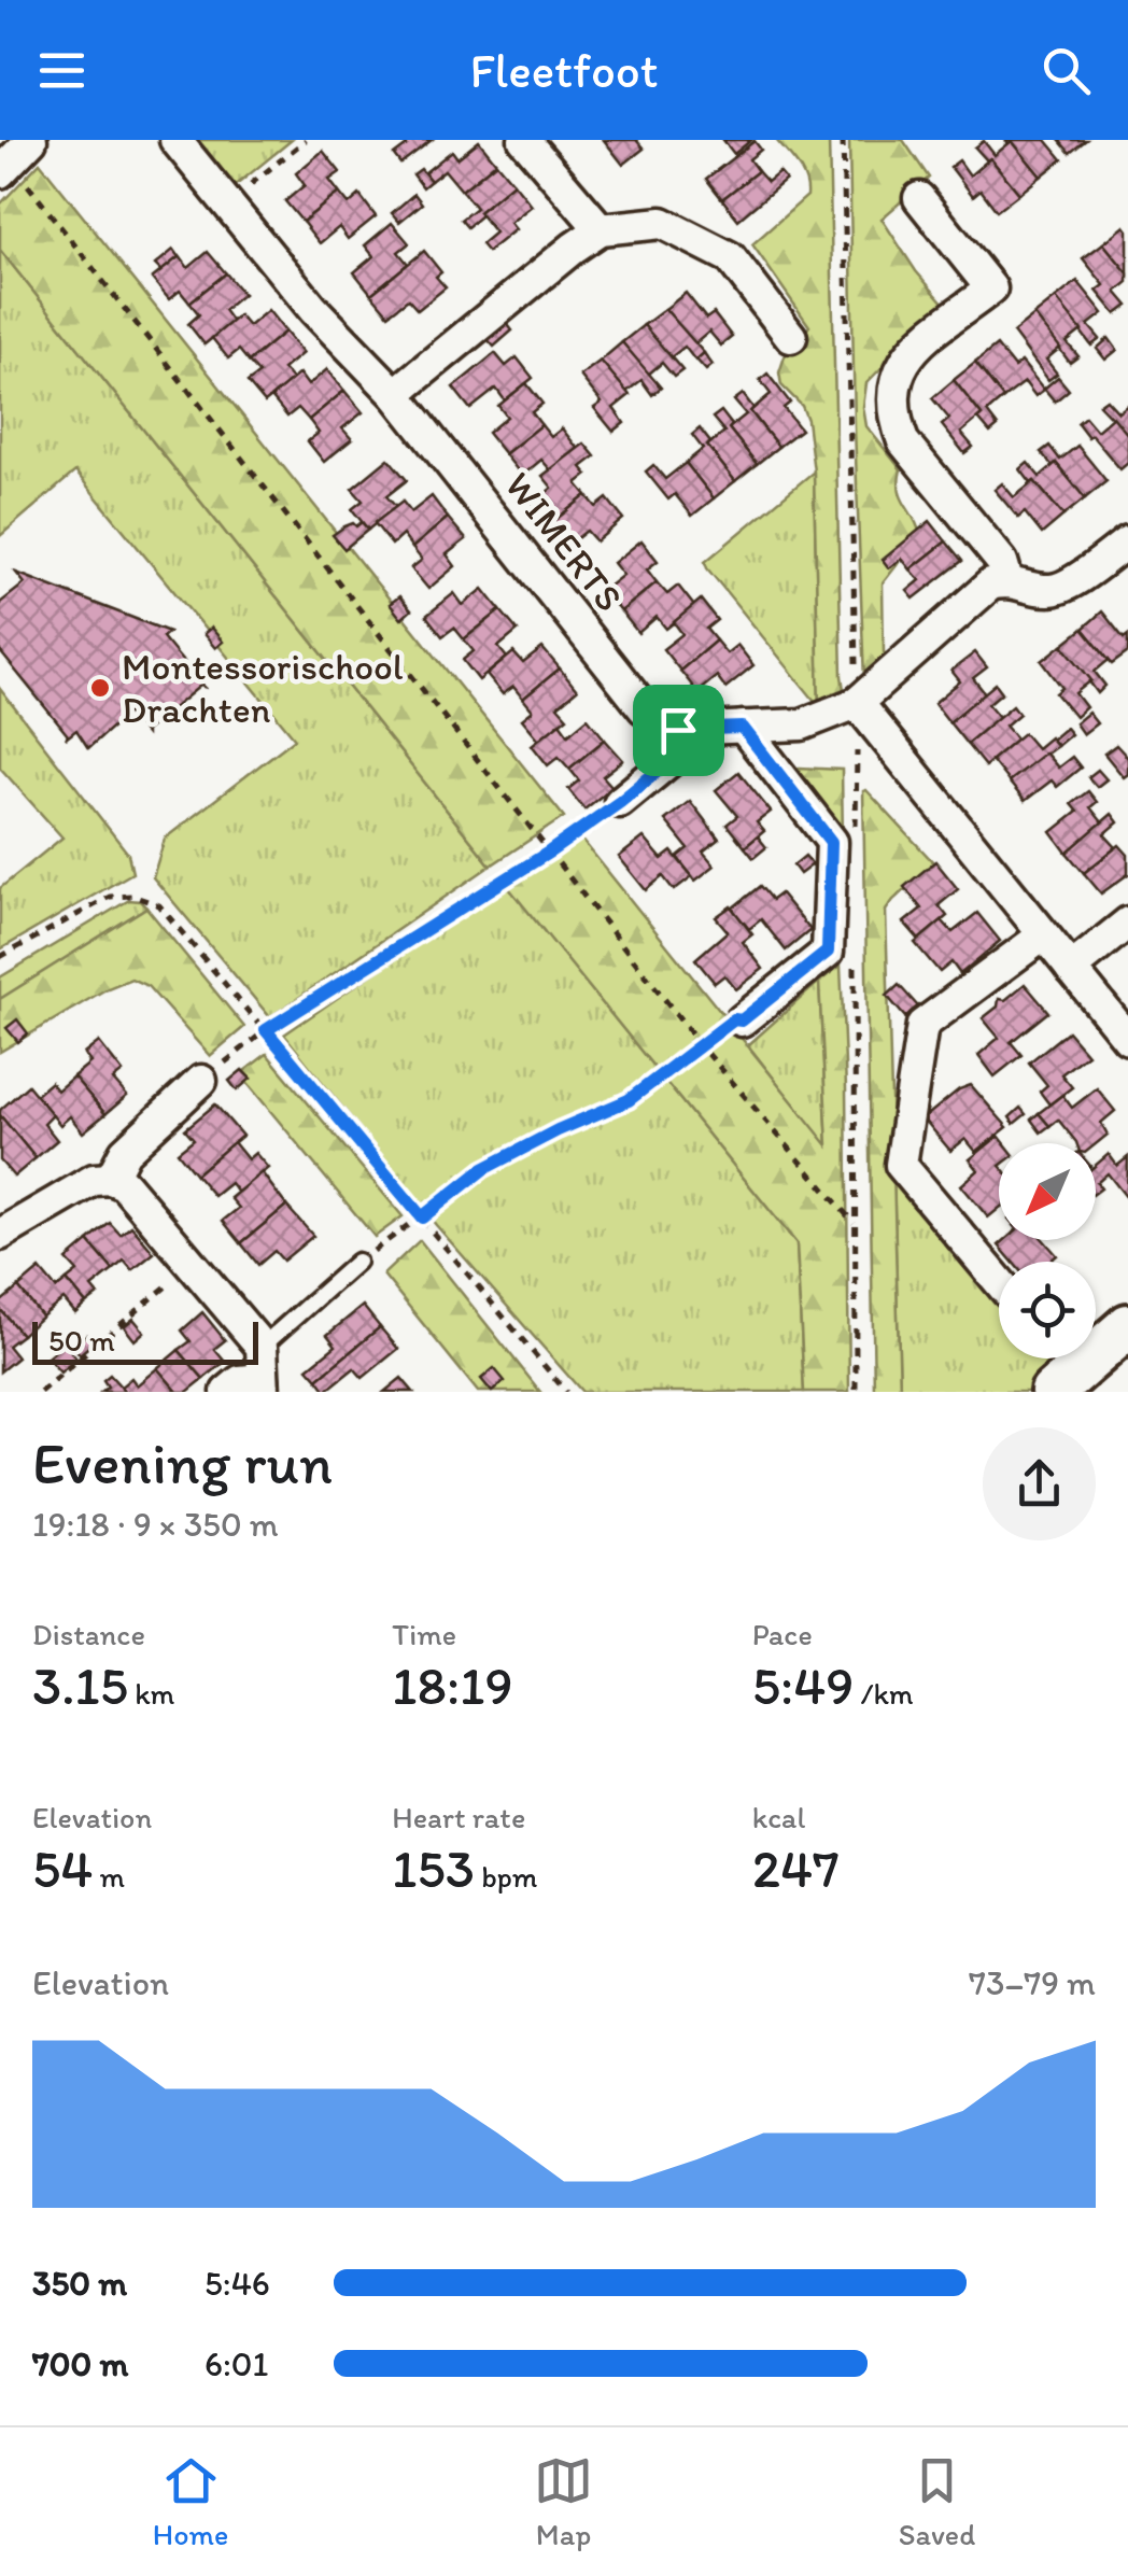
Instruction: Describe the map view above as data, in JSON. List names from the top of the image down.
{
  "streets": {
    "street": ["WIMERTS"]
  },
  "places": ["Montessorischool Drachten"],
  "scale_bar": "50 m",
  "north": "bottom left",
  "page": {
    "header": "Fleetfoot",
    "scale": "50 m",
    "heading": ["Evening run", "19:18 · 9 × 350 m"],
    "stats": [
      ["Distance", "3.15 km"],
      ["Time", "18:19"],
      ["Pace", "5:49 /km"],
      ["Elevation", "54 m"],
      ["Heart rate", "153 bpm"],
      ["kcal", "247"]
    ],
    "chart": ["Elevation", "73–79 m"],
    "list": [
      {
        "name": "350 m",
        "note": "5:46"
      },
      {
        "name": "700 m",
        "note": "6:01"
      }
    ],
    "tabs": ["Home", "Map", "Saved"]
  }
}
